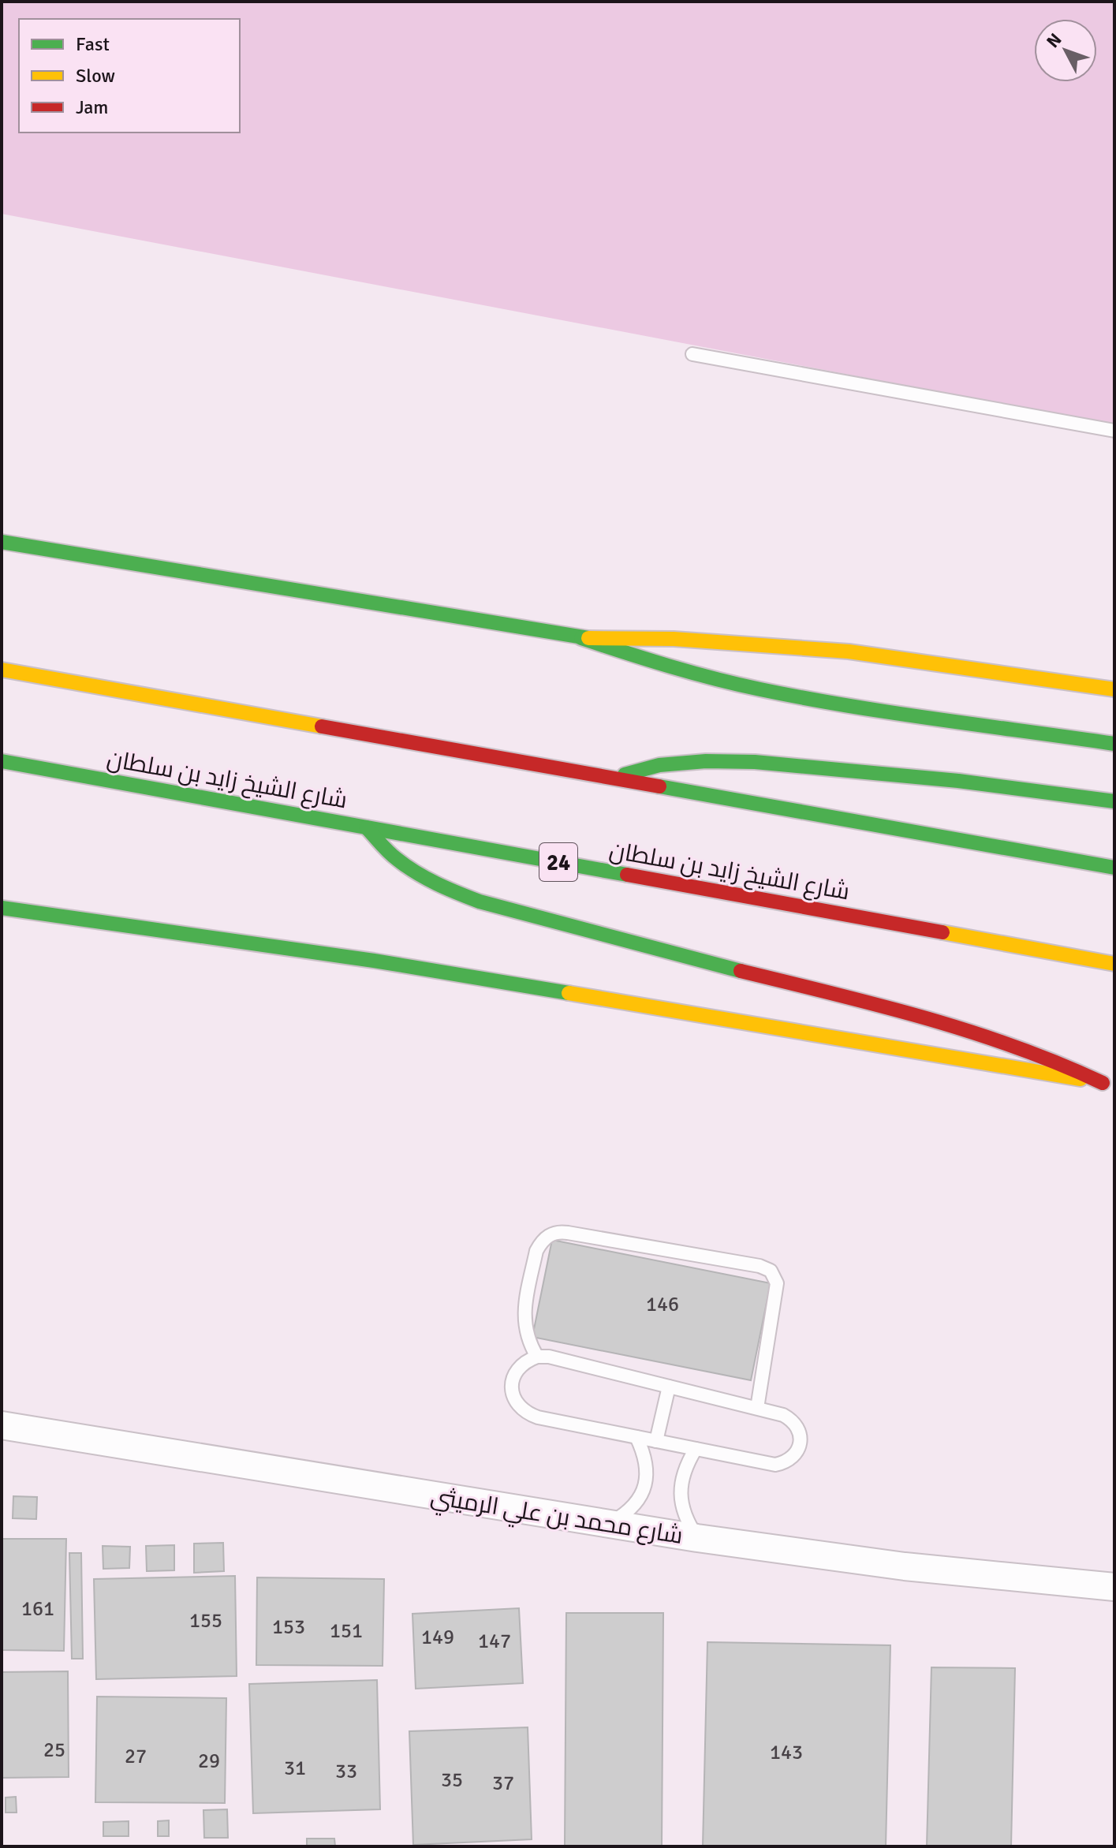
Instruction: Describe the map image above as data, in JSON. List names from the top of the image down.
{
  "streets": {
    "main road": ["شارع الشيخ زايد بن سلطان", "24"],
    "street": ["شارع محمد بن علي الرميثي"]
  },
  "house_numbers": [
    "146",
    "161",
    "155",
    "153",
    "151",
    "149",
    "147",
    "25",
    "143",
    "27",
    "29",
    "31",
    "33",
    "35",
    "37"
  ],
  "legend": ["Fast", "Slow", "Jam"],
  "north": "top left"
}
